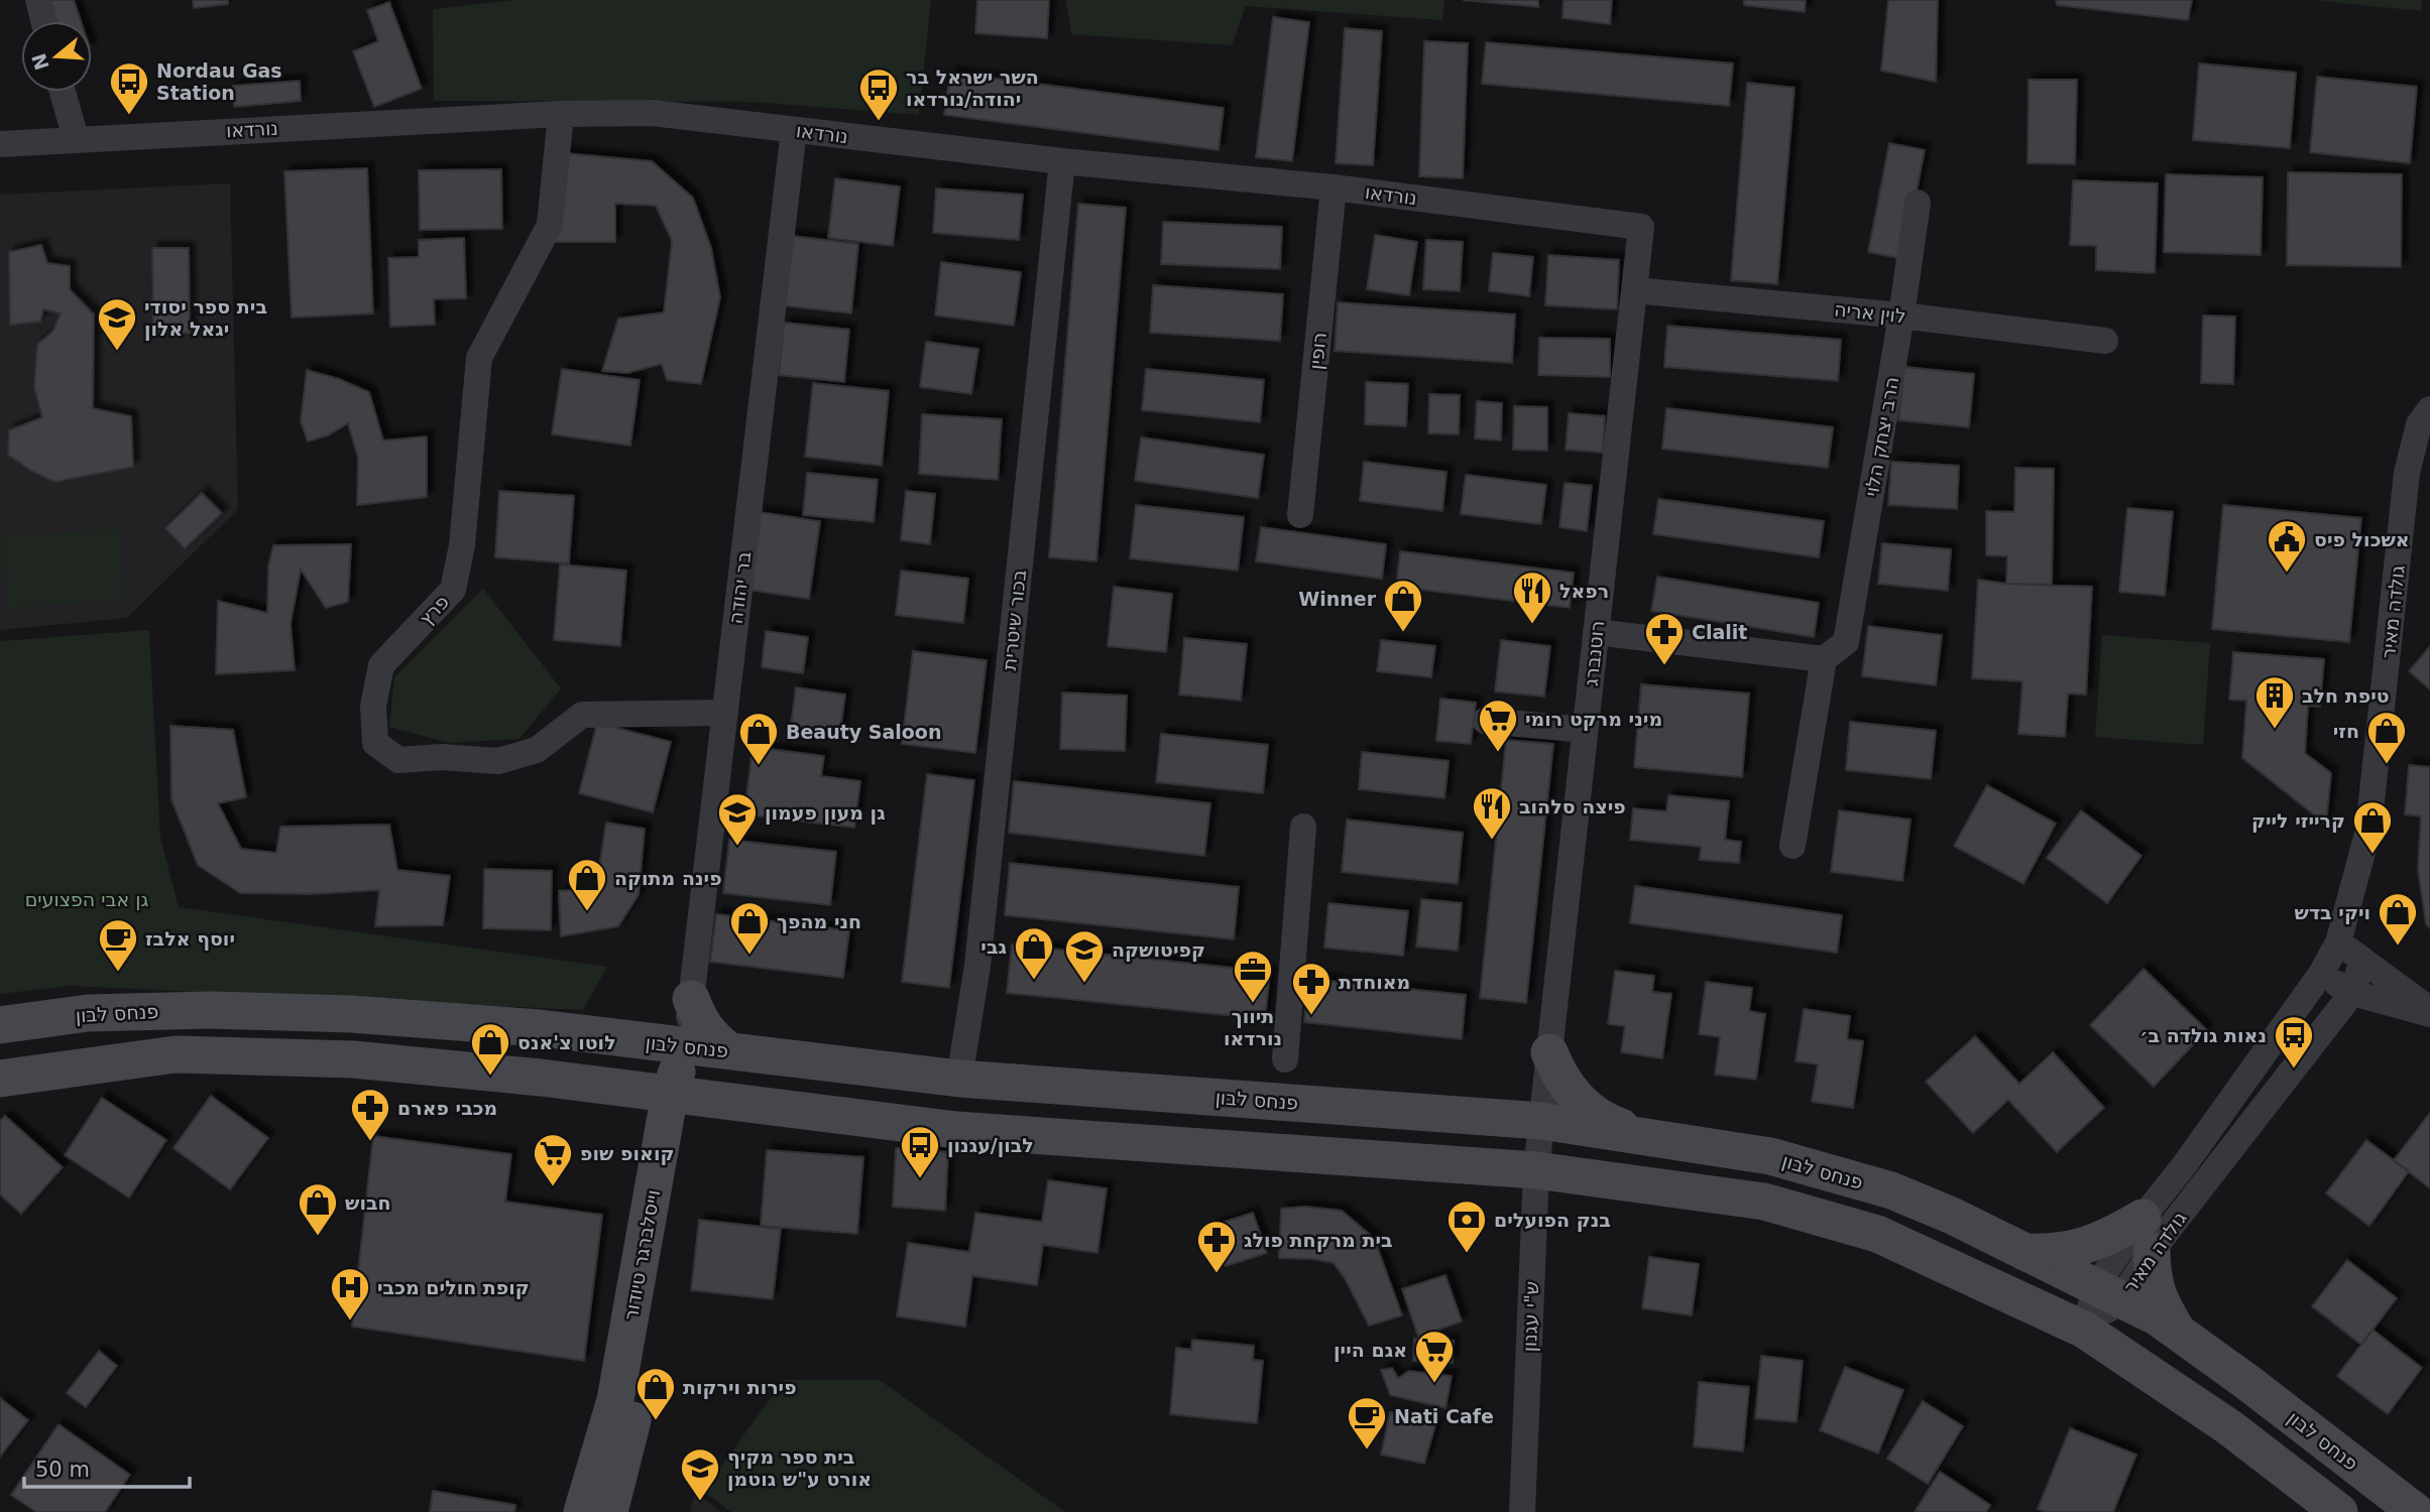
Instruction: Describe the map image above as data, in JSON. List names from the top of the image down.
{
  "streets": {
    "main road": ["פנחס לבון", "וייסלברגר טיודור"],
    "street": [
      "נורדאו",
      "לוין אריה",
      "רופין",
      "הרב יצחק הלוי",
      "בר יהודה",
      "פרץ",
      "גולדה מאיר",
      "בכור שיטרית",
      "רוטנברג",
      "ש\"י עגנון"
    ]
  },
  "crossings": [
    ["נורדאו", "רופין"],
    ["נורדאו", "בר יהודה"],
    ["נורדאו", "פרץ"],
    ["נורדאו", "בכור שיטרית"],
    ["נורדאו", "רוטנברג"],
    ["לוין אריה", "הרב יצחק הלוי"],
    ["לוין אריה", "רוטנברג"],
    ["בר יהודה", "פרץ"],
    ["בר יהודה", "פנחס לבון"],
    ["בר יהודה", "וייסלברגר טיודור"],
    ["גולדה מאיר", "פנחס לבון"],
    ["בכור שיטרית", "פנחס לבון"],
    ["רוטנברג", "פנחס לבון"],
    ["רוטנברג", "ש\"י עגנון"],
    ["פנחס לבון", "וייסלברגר טיודור"],
    ["פנחס לבון", "ש\"י עגנון"]
  ],
  "parks": ["גן אבי הפצועים"],
  "places": {
    "bus stop": [
      "Nordau Gas Station",
      "השר ישראל בר יהודה/נורדאו",
      "נאות גולדה ב׳",
      "לבון/עגנון"
    ],
    "school or university": [
      "בית ספר יסודי יגאל אלון",
      "גן מעון פעמון",
      "קפיטושקה",
      "בית ספר מקיף אורט ע\"ש גוטמן"
    ],
    "public building": ["אשכול פיס"],
    "restaurant": ["רפאל", "פיצה סלהוב"],
    "shop": [
      "Winner",
      "חזי",
      "Beauty Saloon",
      "קרייזי לייק",
      "פינה מתוקה",
      "ויקי בדש",
      "חני מהפך",
      "גבי",
      "לוטו צ'אנס",
      "חבוש",
      "פירות וירקות"
    ],
    "pharmacy": [
      "Clalit",
      "מאוחדת",
      "מכבי פארם",
      "בית מרקחת פולג"
    ],
    "building": ["טיפת חלב"],
    "supermarket": ["מיני מרקט רומי", "קואופ שופ", "אגם היין"],
    "cafe": ["יוסף אלבז", "Nati Cafe"],
    "office": ["תיווך נורדאו"],
    "bank": ["בנק הפועלים"],
    "hospital": ["קופת חולים מכבי"]
  },
  "scale_bar": "50 m",
  "north": "left"
}
